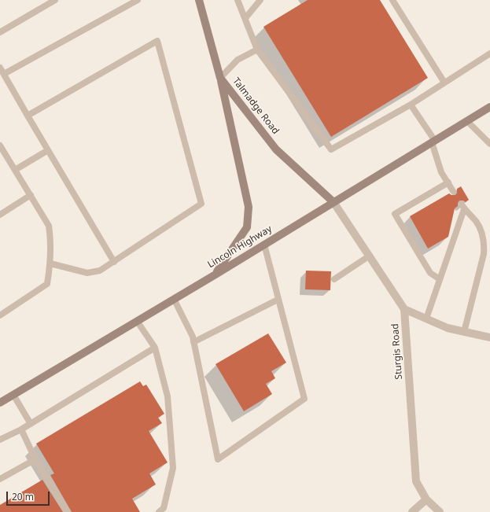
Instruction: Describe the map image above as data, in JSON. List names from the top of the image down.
{
  "streets": {
    "main road": ["Talmadge Road", "Lincoln Highway"],
    "street": ["Sturgis Road"]
  },
  "crossings": [
    ["Talmadge Road", "Lincoln Highway"],
    ["Talmadge Road", "Sturgis Road"],
    ["Lincoln Highway", "Sturgis Road"]
  ],
  "scale_bar": "20 m"
}
